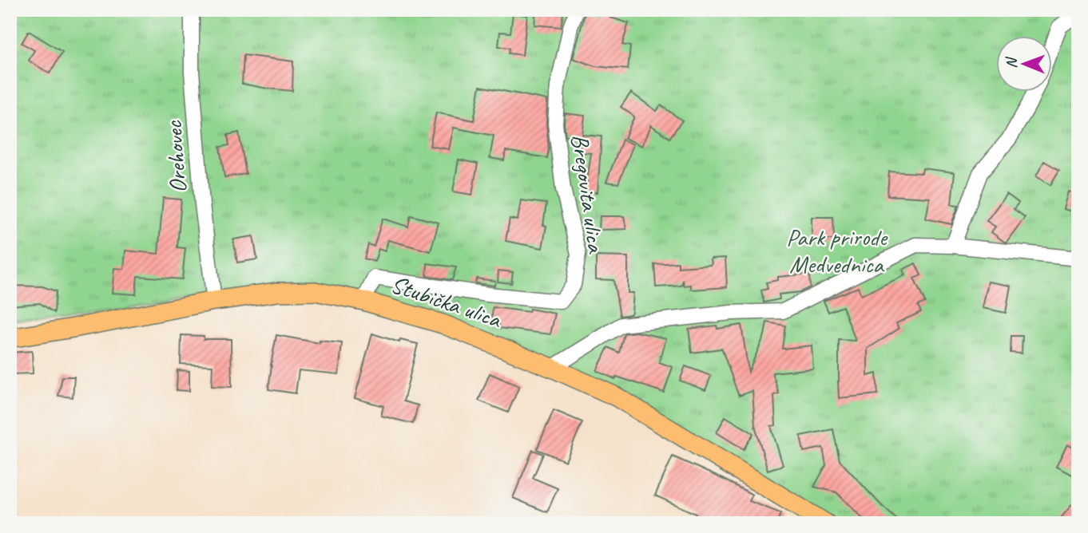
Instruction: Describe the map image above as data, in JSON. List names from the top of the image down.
{
  "streets": {
    "main road": ["Stubička ulica"],
    "street": ["Orehovec", "Bregovita ulica"]
  },
  "crossings": [
    ["Orehovec", "Stubička ulica"],
    ["Bregovita ulica", "Stubička ulica"]
  ],
  "parks": ["Park prirode Medvednica"],
  "north": "left"
}
